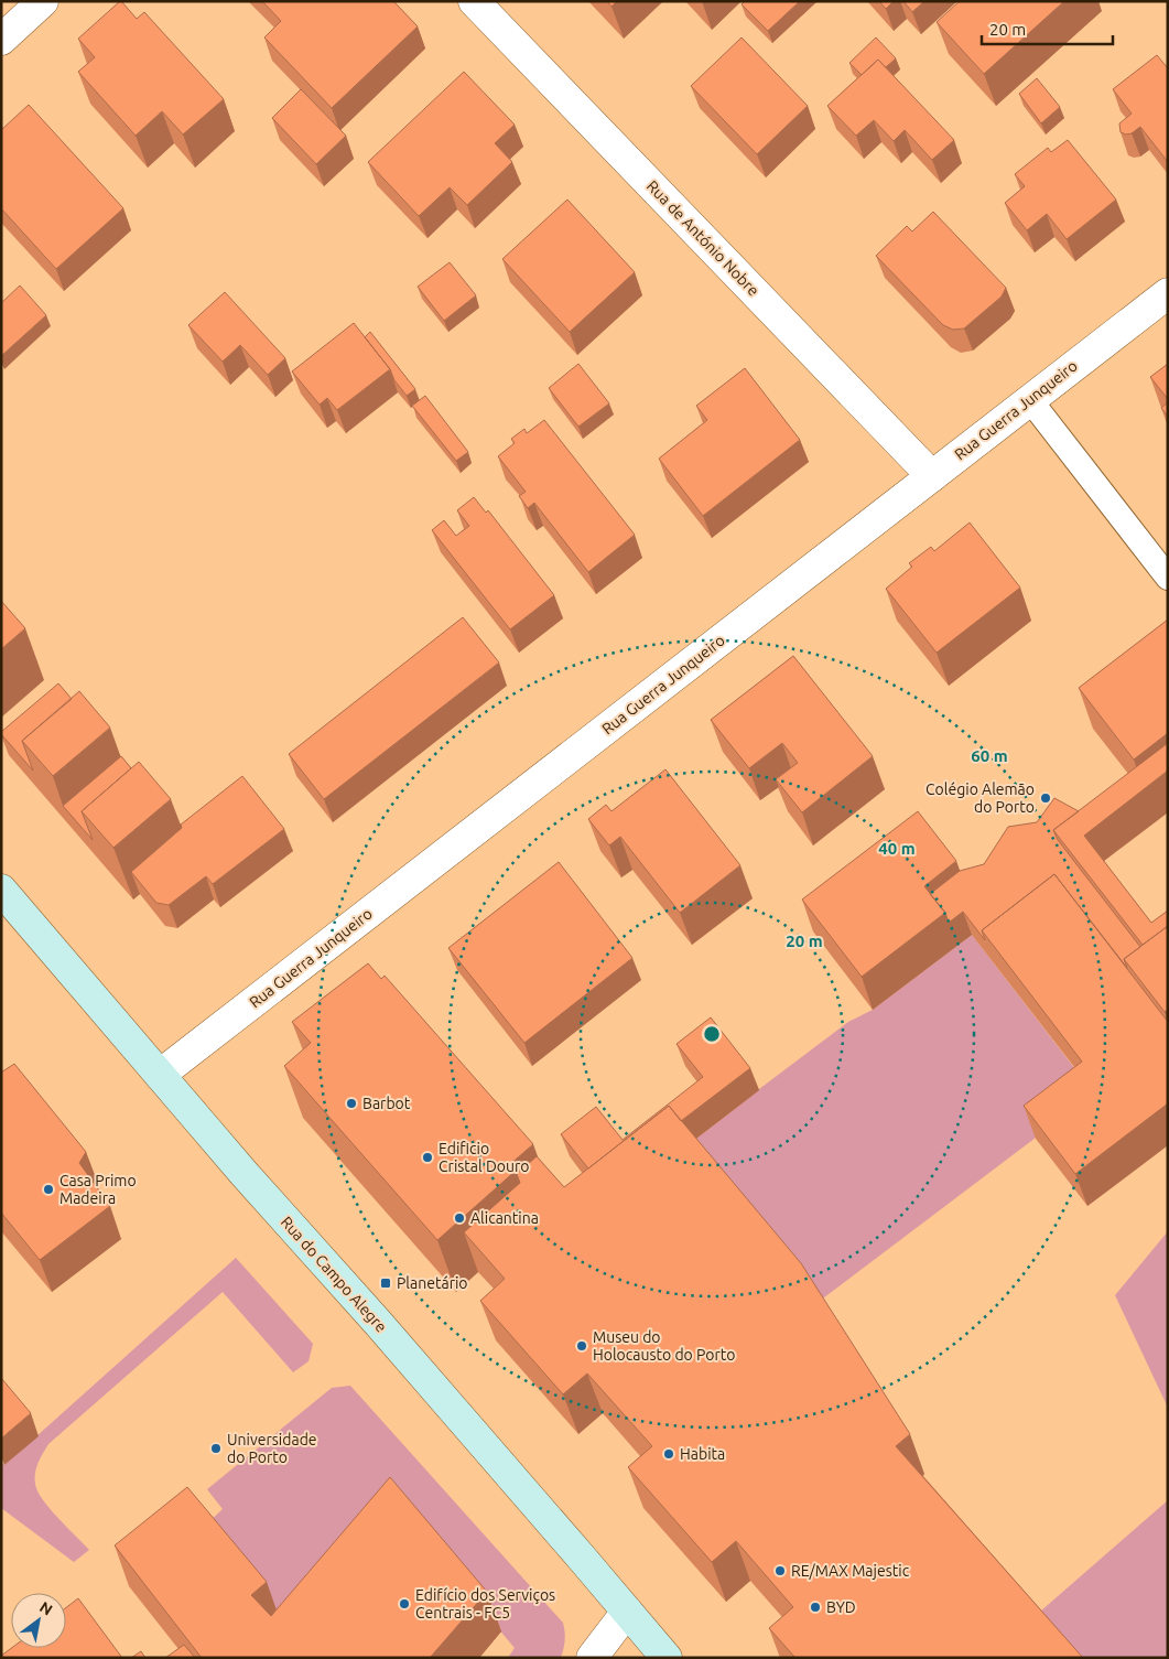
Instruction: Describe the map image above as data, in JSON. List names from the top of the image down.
{
  "streets": {
    "main road": ["Rua do Campo Alegre"],
    "street": ["Rua de António Nobre", "Rua Guerra Junqueiro"]
  },
  "crossings": [
    ["Rua de António Nobre", "Rua Guerra Junqueiro"],
    ["Rua Guerra Junqueiro", "Rua do Campo Alegre"]
  ],
  "places": {
    "other": [
      "Colégio Alemão do Porto",
      "Barbot",
      "Edificio Cristal Douro",
      "Casa Primo Madeira",
      "Alicantina",
      "Museu do Holocausto do Porto",
      "Universidade do Porto",
      "Habita",
      "RE/MAX Majestic",
      "Edifício dos Serviços Centrais - FC5",
      "BYD"
    ],
    "transit": ["Planetário"]
  },
  "scale_bar": "20 m",
  "north": "top right",
  "rings": ["60 m", "40 m", "20 m"]
}
